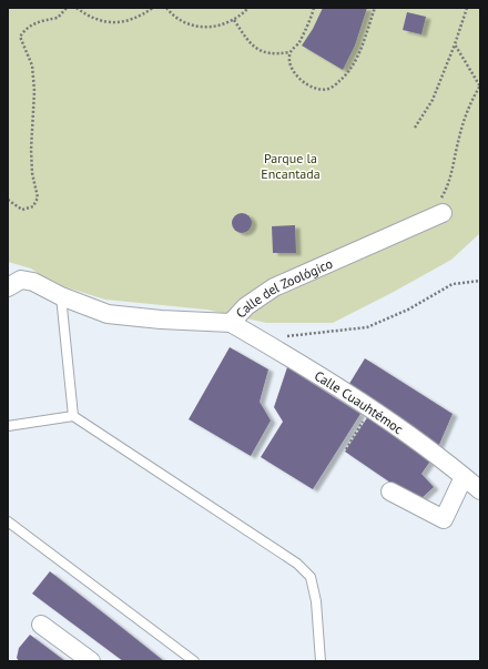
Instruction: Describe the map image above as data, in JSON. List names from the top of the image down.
{
  "streets": {
    "street": ["Calle del Zoológico", "Calle Cuauhtémoc"]
  },
  "crossings": [
    ["Calle del Zoológico", "Calle Cuauhtémoc"]
  ],
  "parks": ["Parque la Encantada"]
}
